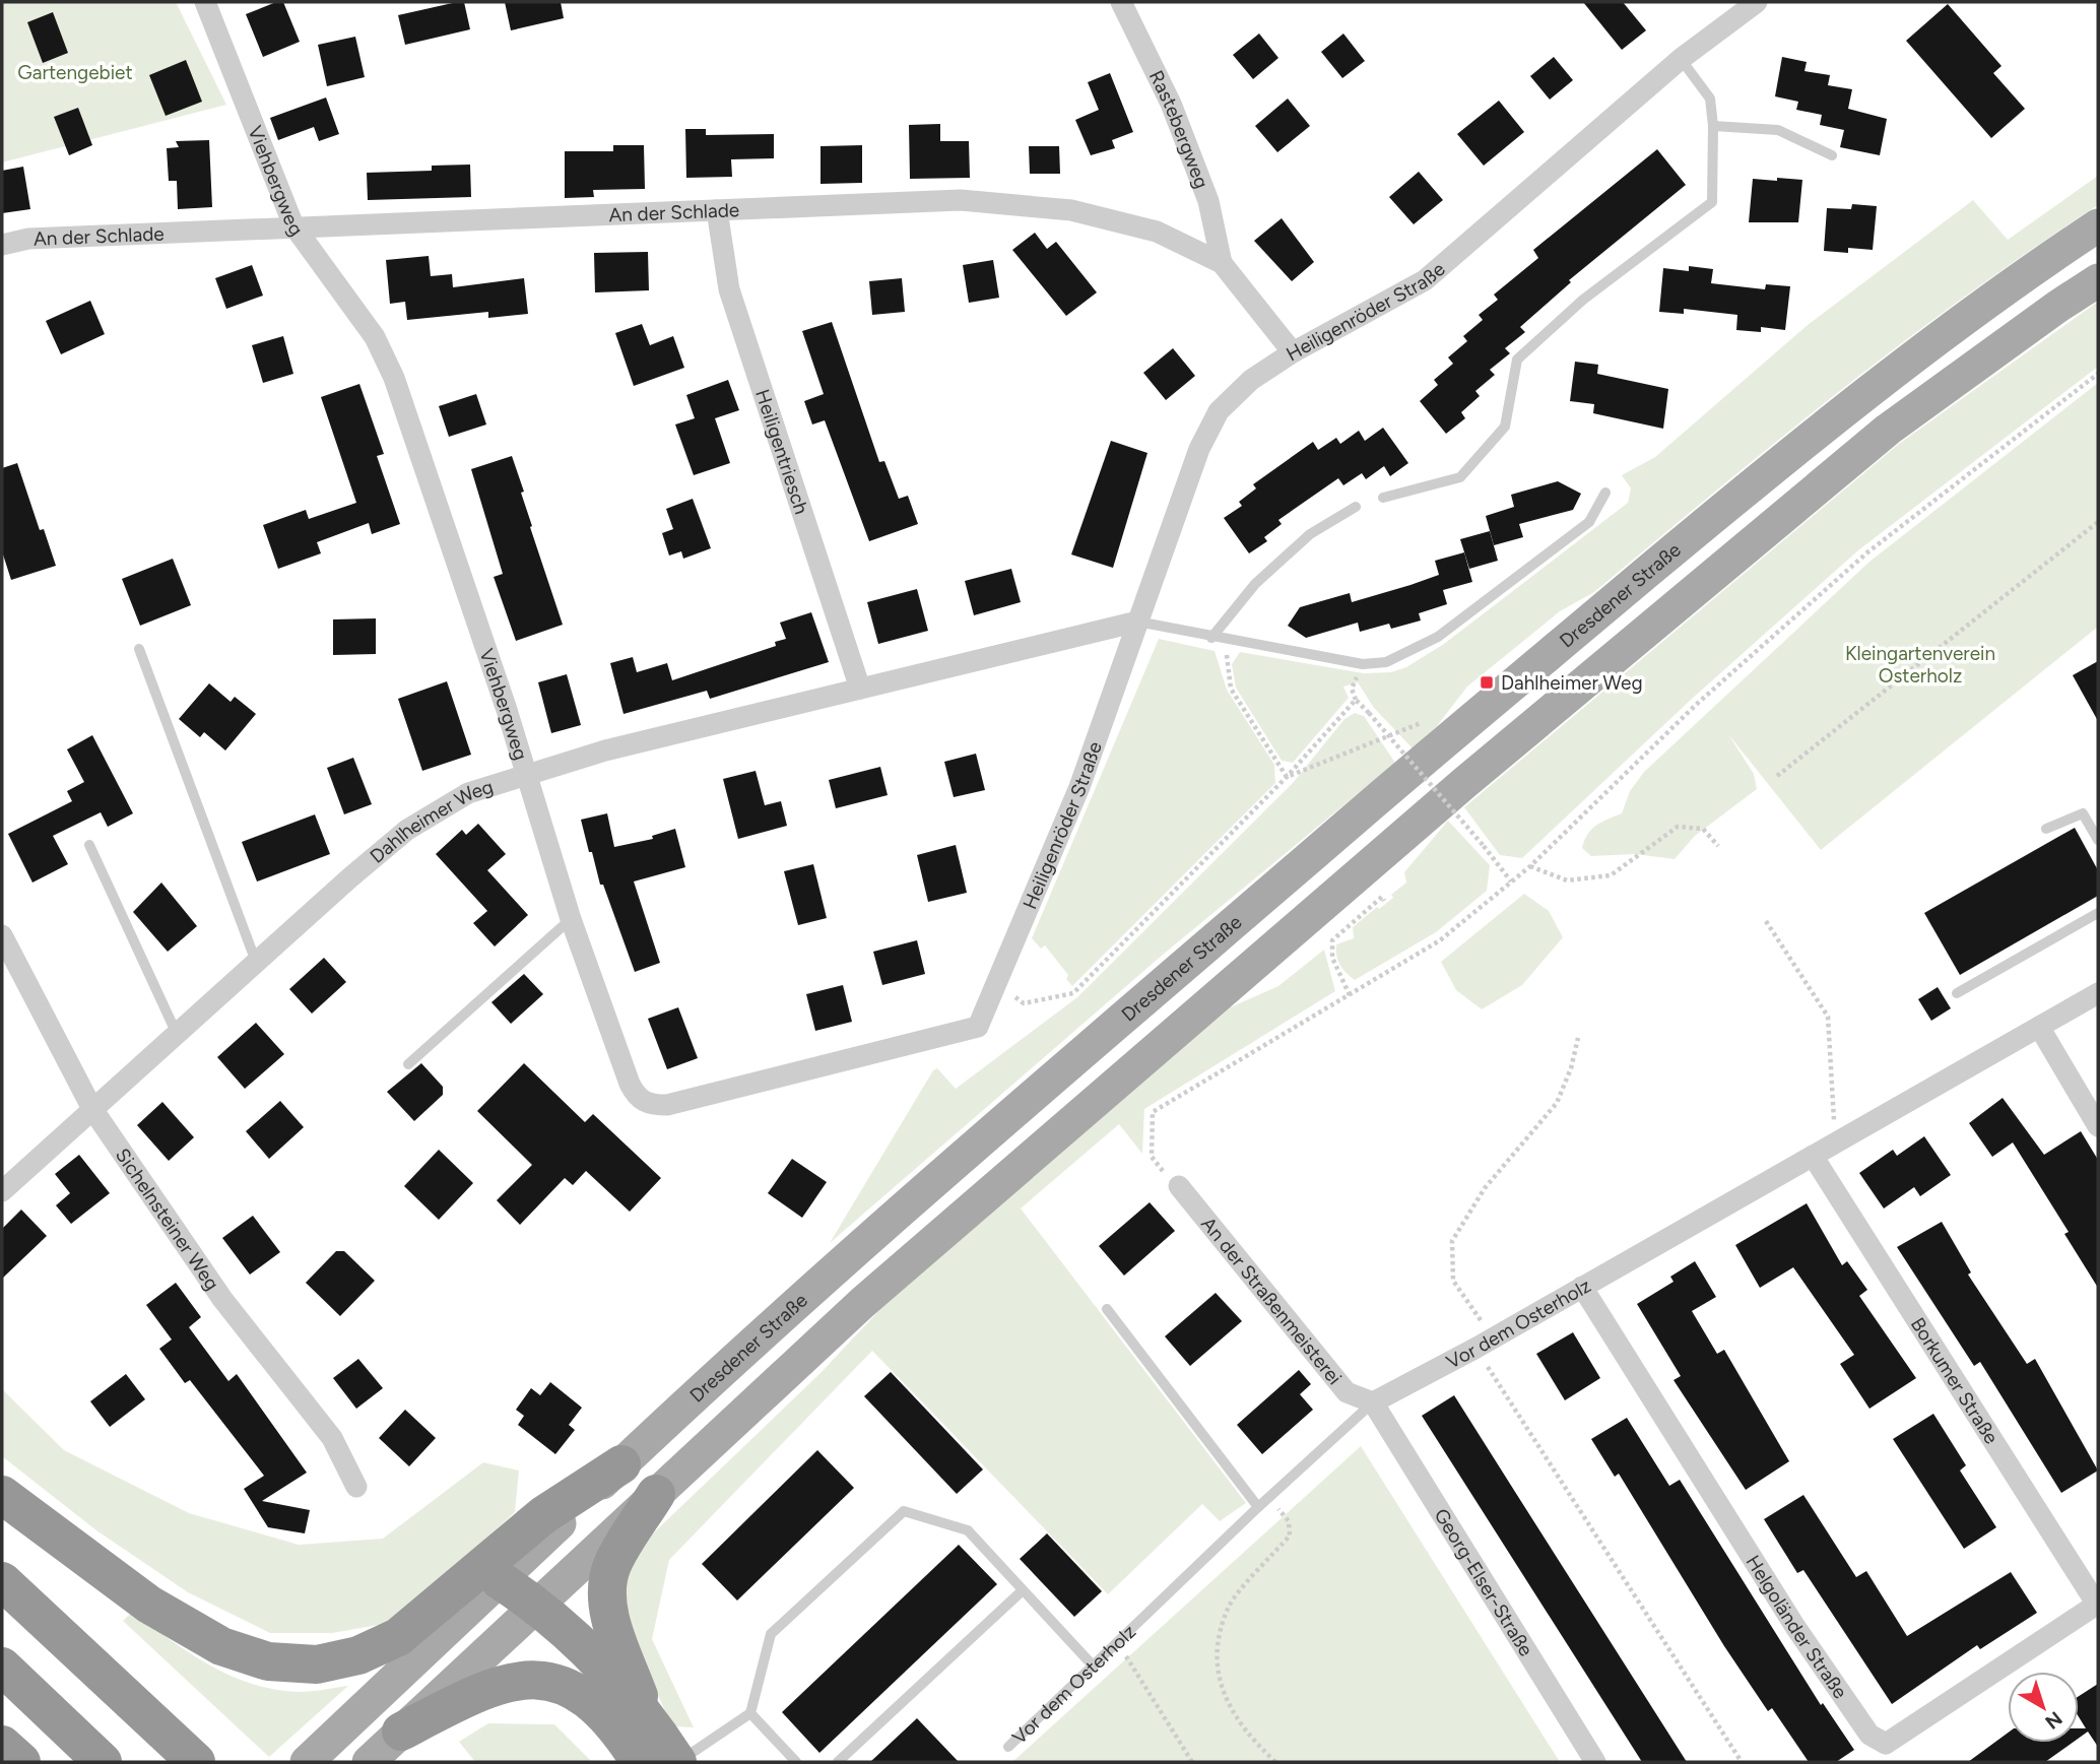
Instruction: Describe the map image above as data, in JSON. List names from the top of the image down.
{
  "streets": {
    "main road": ["Dresdener Straße"],
    "street": [
      "Rastebergweg",
      "Viehbergweg",
      "An der Schlade",
      "Heiligenröder Straße",
      "Heiligentriesch",
      "Dahlheimer Weg",
      "Sichelnsteiner Weg",
      "An der Straßenmeisterei",
      "Vor dem Osterholz",
      "Borkumer Straße",
      "Georg-Elser-Straße",
      "Helgoländer Straße"
    ]
  },
  "crossings": [
    ["Rastebergweg", "An der Schlade"],
    ["Viehbergweg", "An der Schlade"],
    ["Viehbergweg", "Heiligenröder Straße"],
    ["Viehbergweg", "Dahlheimer Weg"],
    ["An der Schlade", "Heiligenröder Straße"],
    ["An der Schlade", "Heiligentriesch"],
    ["Heiligenröder Straße", "Dahlheimer Weg"],
    ["Heiligentriesch", "Dahlheimer Weg"],
    ["Dahlheimer Weg", "Sichelnsteiner Weg"],
    ["An der Straßenmeisterei", "Vor dem Osterholz"],
    ["An der Straßenmeisterei", "Georg-Elser-Straße"],
    ["Vor dem Osterholz", "Borkumer Straße"],
    ["Vor dem Osterholz", "Georg-Elser-Straße"],
    ["Vor dem Osterholz", "Helgoländer Straße"],
    ["Borkumer Straße", "Helgoländer Straße"]
  ],
  "parks": ["Gartengebiet", "Kleingartenverein Osterholz"],
  "places": {
    "transit": ["Dahlheimer Weg"]
  },
  "north": "bottom right"
}
